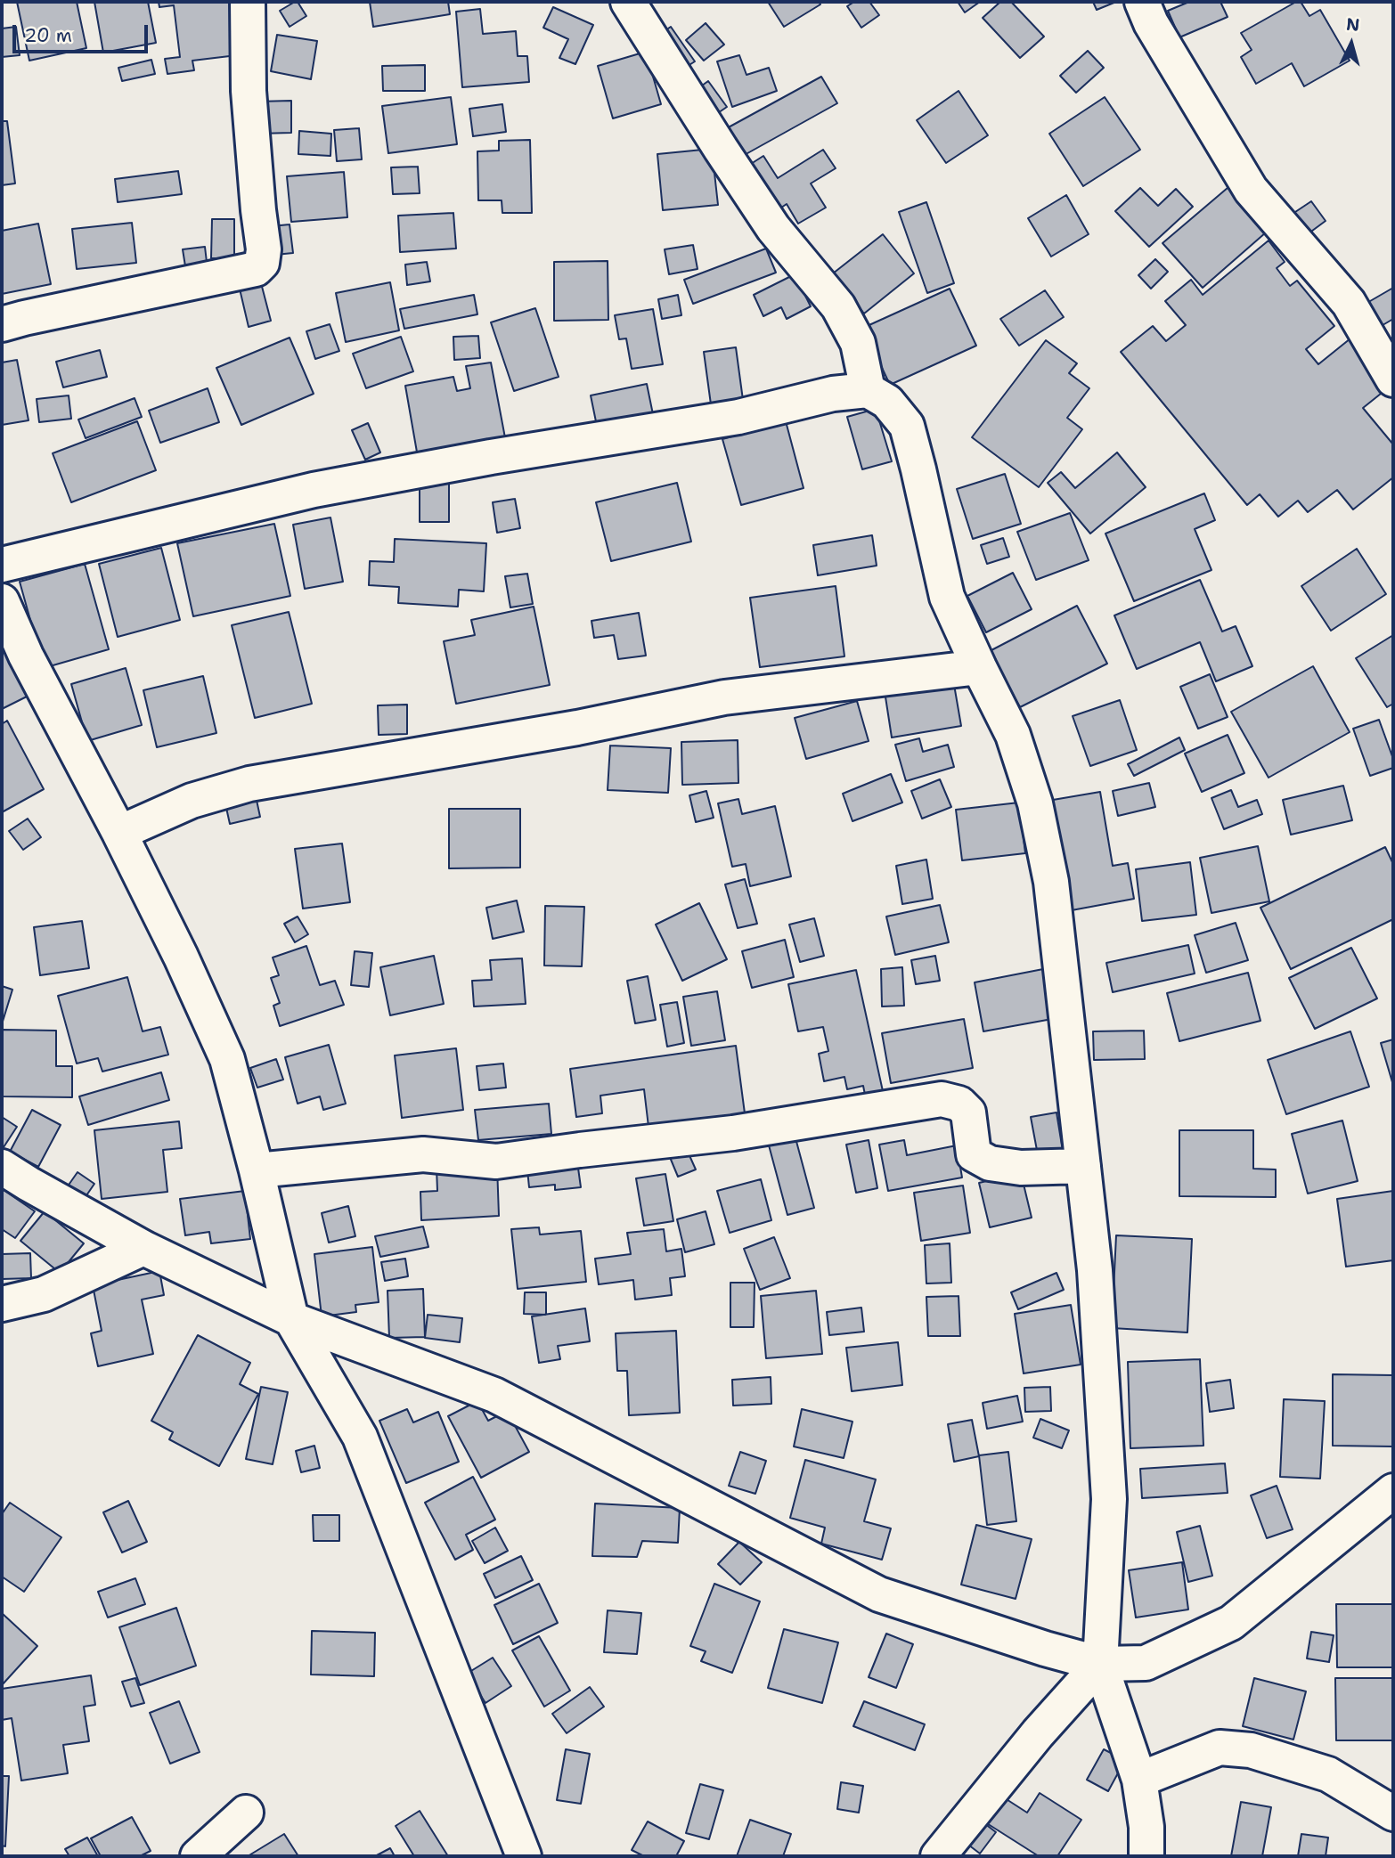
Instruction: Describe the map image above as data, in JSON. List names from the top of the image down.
{
  "scale_bar": "20 m",
  "north": "top"
}
